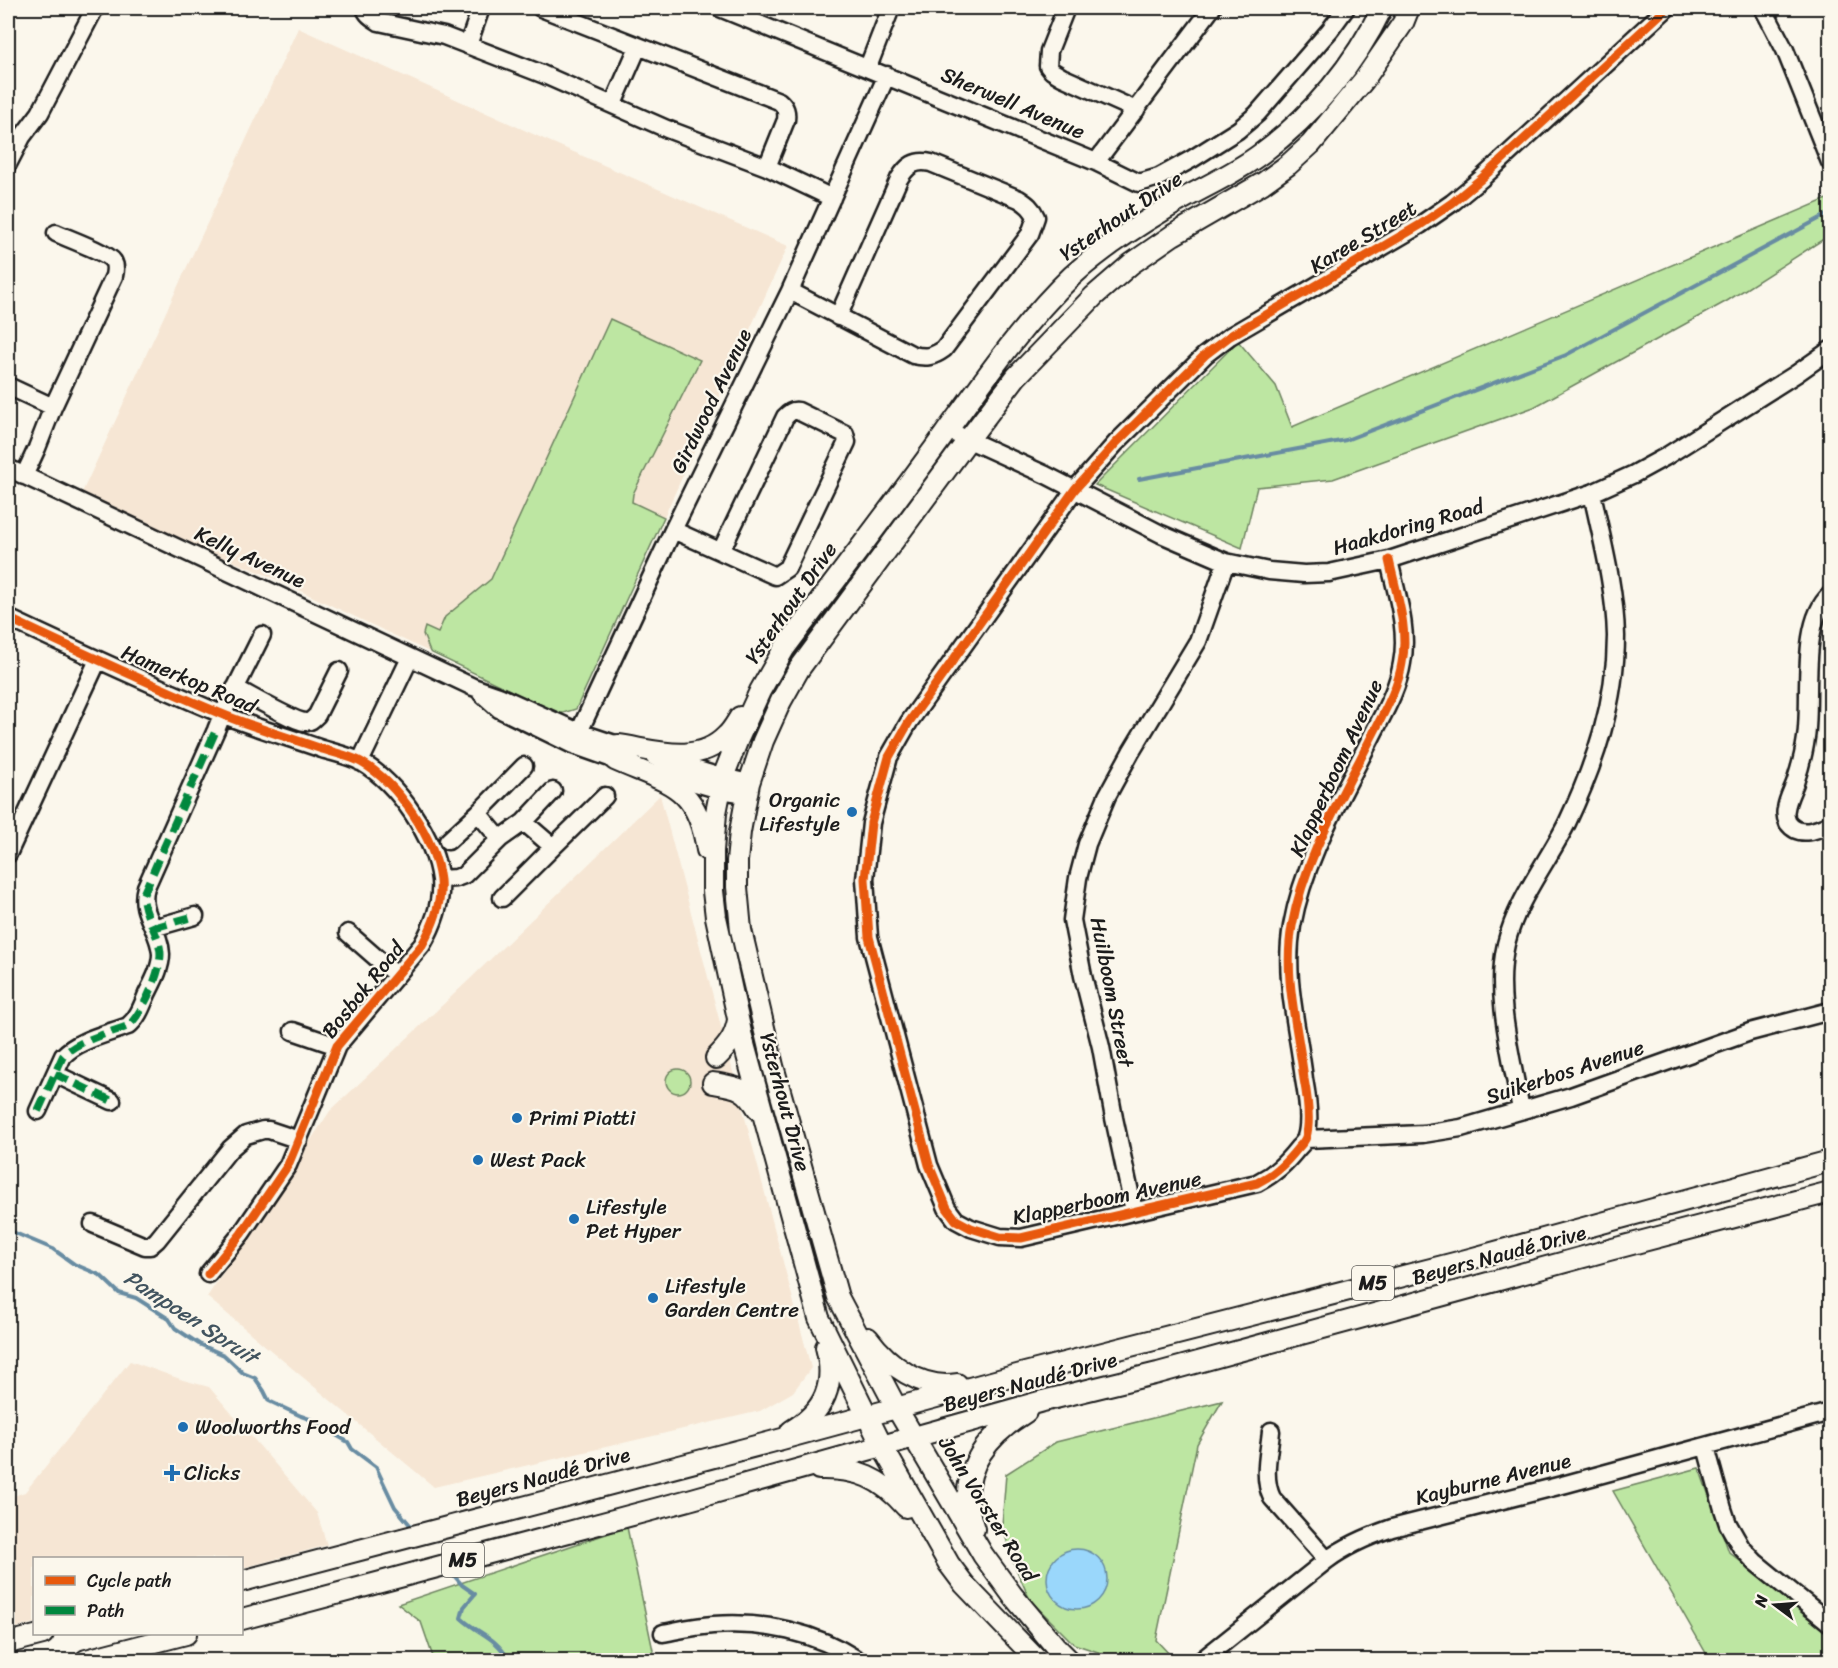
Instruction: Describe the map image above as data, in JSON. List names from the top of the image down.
{
  "streets": {
    "main road": [
      "Ysterhout Drive",
      "Beyers Naudé Drive",
      "M5",
      "John Vorster Road"
    ],
    "street": [
      "Sherwell Avenue",
      "Karee Street",
      "Girdwood Avenue",
      "Haakdoring Road",
      "Kelly Avenue",
      "Hamerkop Road",
      "Klapperboom Avenue",
      "Bosbok Road",
      "Huilboom Street",
      "Suikerbos Avenue",
      "Kayburne Avenue"
    ]
  },
  "crossings": [
    ["Sherwell Avenue", "Girdwood Avenue"],
    ["Ysterhout Drive", "Haakdoring Road"],
    ["Ysterhout Drive", "Kelly Avenue"],
    ["Ysterhout Drive", "Beyers Naudé Drive"],
    ["Ysterhout Drive", "John Vorster Road"],
    ["Karee Street", "Haakdoring Road"],
    ["Karee Street", "Klapperboom Avenue"],
    ["Girdwood Avenue", "Kelly Avenue"],
    ["Haakdoring Road", "Klapperboom Avenue"],
    ["Haakdoring Road", "Huilboom Street"],
    ["Hamerkop Road", "Bosbok Road"],
    ["Klapperboom Avenue", "Huilboom Street"],
    ["Klapperboom Avenue", "Suikerbos Avenue"],
    ["Beyers Naudé Drive", "John Vorster Road"]
  ],
  "water": ["Pampoen Spruit"],
  "places": {
    "other": [
      "Organic Lifestyle",
      "Primi Piatti",
      "West Pack",
      "Lifestyle Pet Hyper",
      "Lifestyle Garden Centre",
      "Woolworths Food"
    ],
    "health": ["Clicks"]
  },
  "legend": ["Cycle path", "Path"],
  "north": "left"
}
